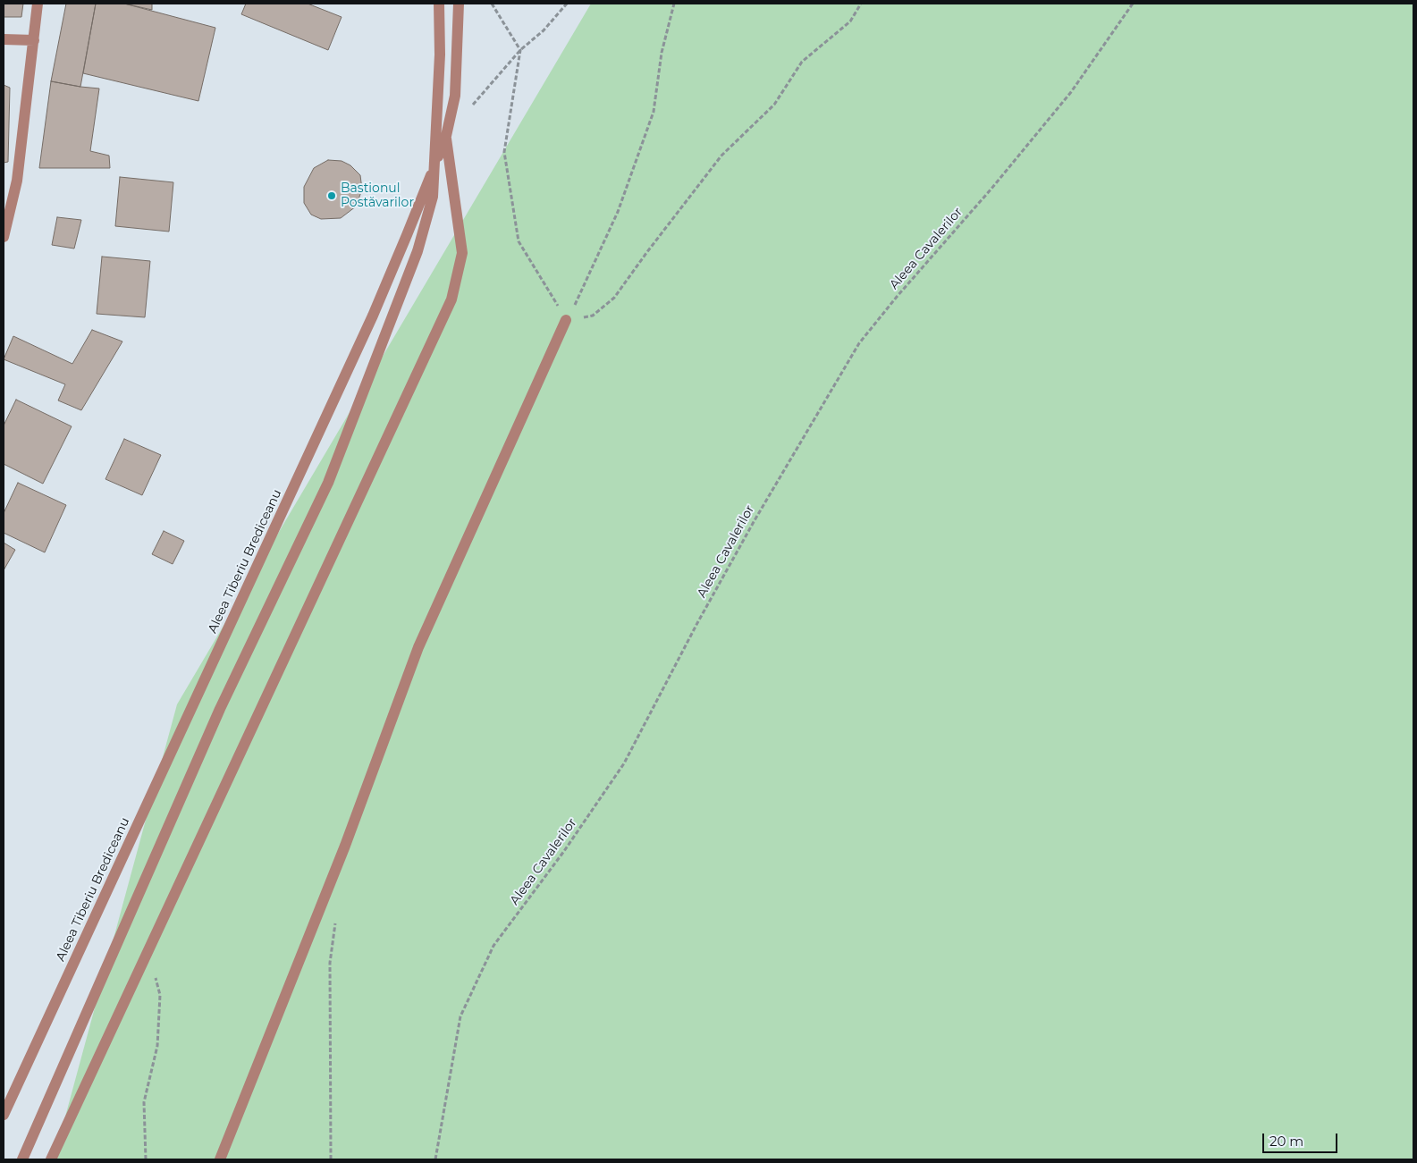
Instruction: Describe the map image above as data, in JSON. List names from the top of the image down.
{
  "streets": {
    "street": ["Aleea Tiberiu Brediceanu"],
    "path": ["Aleea Cavalerilor"]
  },
  "places": ["Bastionul Postăvarilor"],
  "scale_bar": "20 m"
}
